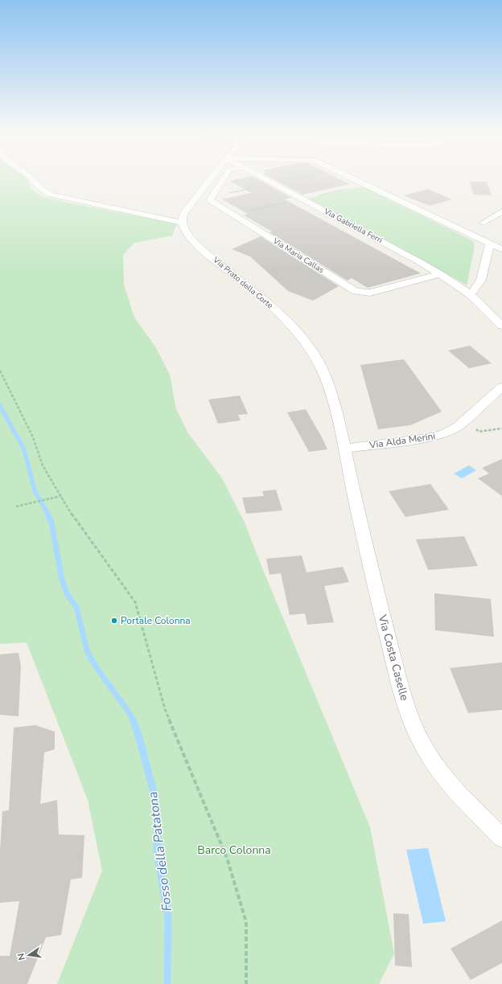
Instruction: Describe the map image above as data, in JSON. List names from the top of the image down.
{
  "streets": {
    "street": [
      "Via Gabriella Ferri",
      "Via Maria Callas",
      "Via Prato della Corte",
      "Via Alda Merini",
      "Via Costa Caselle"
    ]
  },
  "crossings": [
    ["Via Gabriella Ferri", "Via Maria Callas"],
    ["Via Prato della Corte", "Via Alda Merini"],
    ["Via Prato della Corte", "Via Costa Caselle"],
    ["Via Alda Merini", "Via Costa Caselle"]
  ],
  "water": ["Fosso della Patatona"],
  "parks": ["Barco Colonna"],
  "places": ["Portale Colonna"],
  "north": "left"
}
